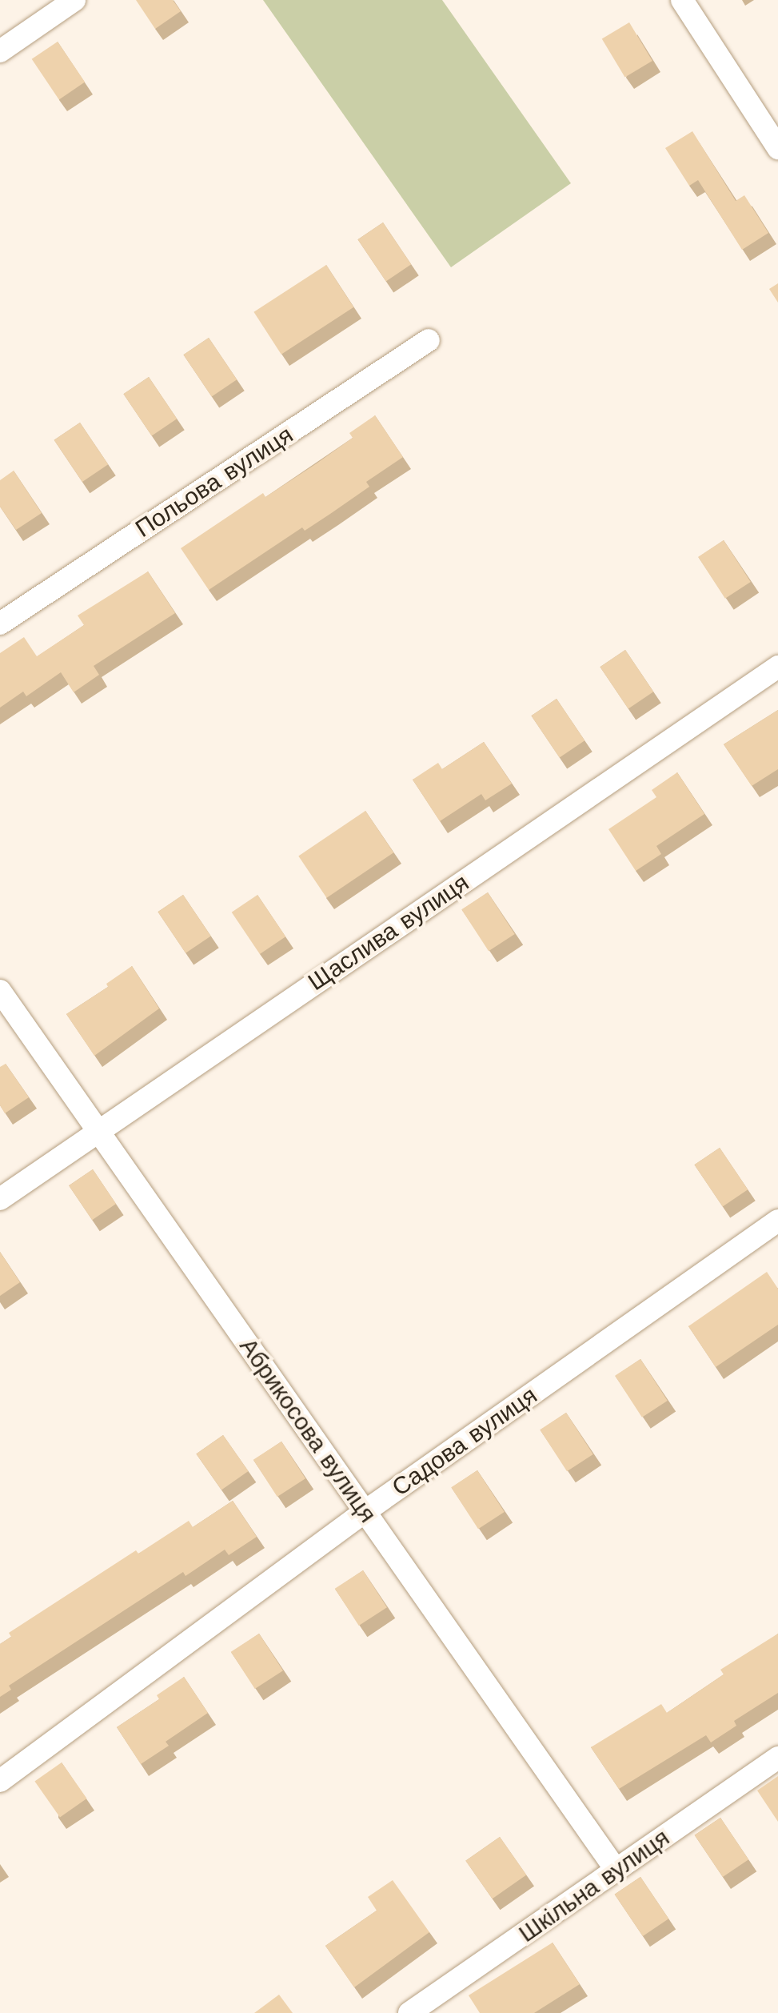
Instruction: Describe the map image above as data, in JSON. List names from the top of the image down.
{
  "streets": {
    "street": [
      "Польова вулиця",
      "Щаслива вулиця",
      "Абрикосова вулиця",
      "Садова вулиця",
      "Шкільна вулиця"
    ]
  },
  "crossings": [
    ["Щаслива вулиця", "Абрикосова вулиця"],
    ["Абрикосова вулиця", "Садова вулиця"],
    ["Абрикосова вулиця", "Шкільна вулиця"]
  ]
}
